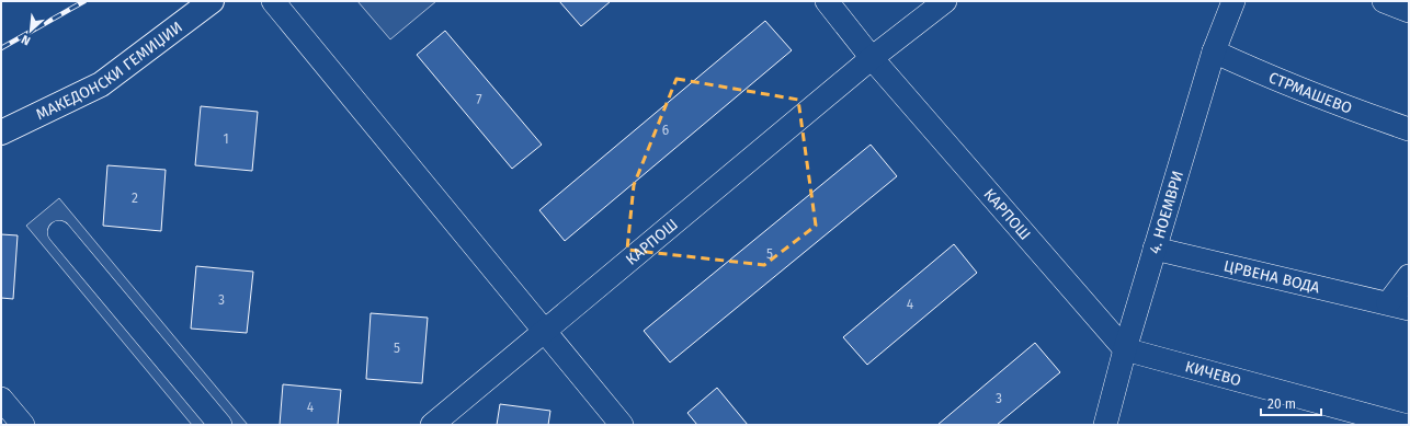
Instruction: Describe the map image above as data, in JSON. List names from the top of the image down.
{
  "streets": {
    "main road": ["МАКЕДОНСКИ ГЕМИЏИИ"],
    "street": [
      "СТРМАШЕВО",
      "4. НОЕМВРИ",
      "КАРПОШ",
      "ЦРВЕНА ВОДА",
      "КИЧЕВО"
    ]
  },
  "crossings": [
    ["СТРМАШЕВО", "4. НОЕМВРИ"],
    ["4. НОЕМВРИ", "КАРПОШ"],
    ["4. НОЕМВРИ", "ЦРВЕНА ВОДА"],
    ["4. НОЕМВРИ", "КИЧЕВО"],
    ["КАРПОШ", "КИЧЕВО"]
  ],
  "house_numbers": [
    "7",
    "6",
    "1",
    "2",
    "5",
    "3",
    "4",
    "5",
    "3",
    "4"
  ],
  "scale_bar": "20 m",
  "north": "bottom left"
}
